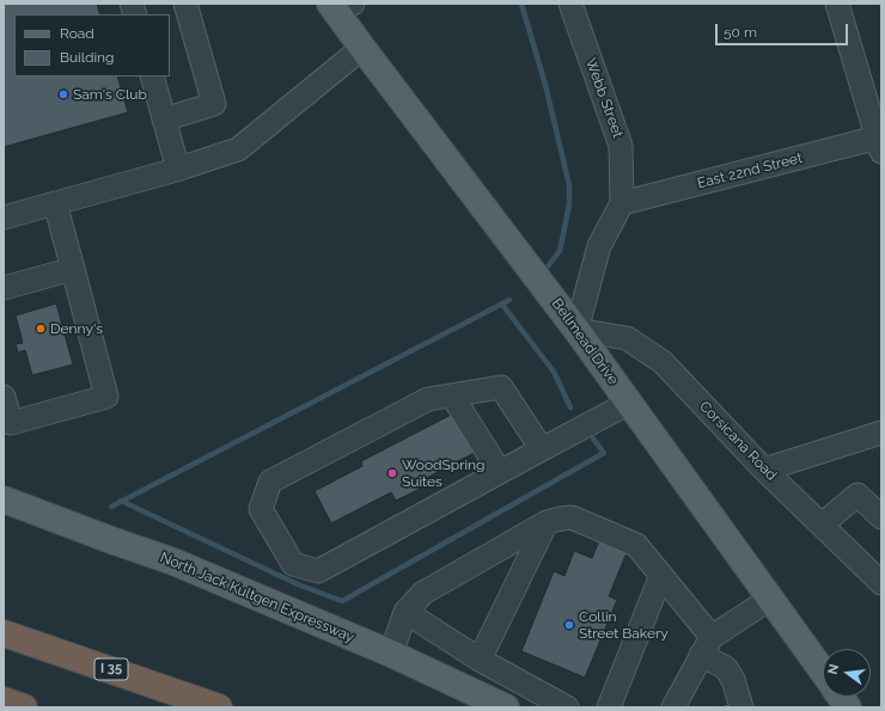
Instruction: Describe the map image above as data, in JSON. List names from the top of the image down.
{
  "streets": {
    "highway": ["I 35"],
    "main road": ["Bellmead Drive", "North Jack Kultgen Expressway"],
    "street": ["Webb Street", "East 22nd Street", "Corsicana Road"]
  },
  "crossings": [
    ["Webb Street", "East 22nd Street"],
    ["Webb Street", "Bellmead Drive"],
    ["Webb Street", "Corsicana Road"],
    ["Bellmead Drive", "Corsicana Road"]
  ],
  "places": [
    "Sam's Club",
    "Denny's",
    "WoodSpring Suites",
    "Collin Street Bakery"
  ],
  "legend": ["Road", "Building"],
  "scale_bar": "50 m",
  "north": "left"
}
